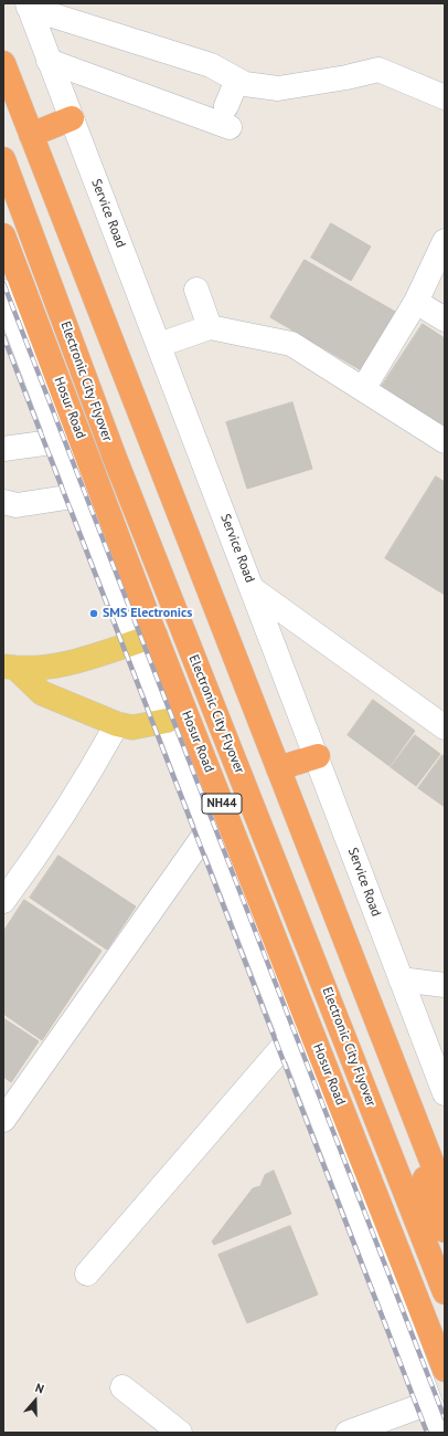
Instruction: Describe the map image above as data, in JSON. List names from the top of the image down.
{
  "streets": {
    "highway": ["Electronic City Flyover", "Hosur Road", "NH44"],
    "street": ["Service Road"]
  },
  "places": ["SMS Electronics"],
  "north": "top"
}
